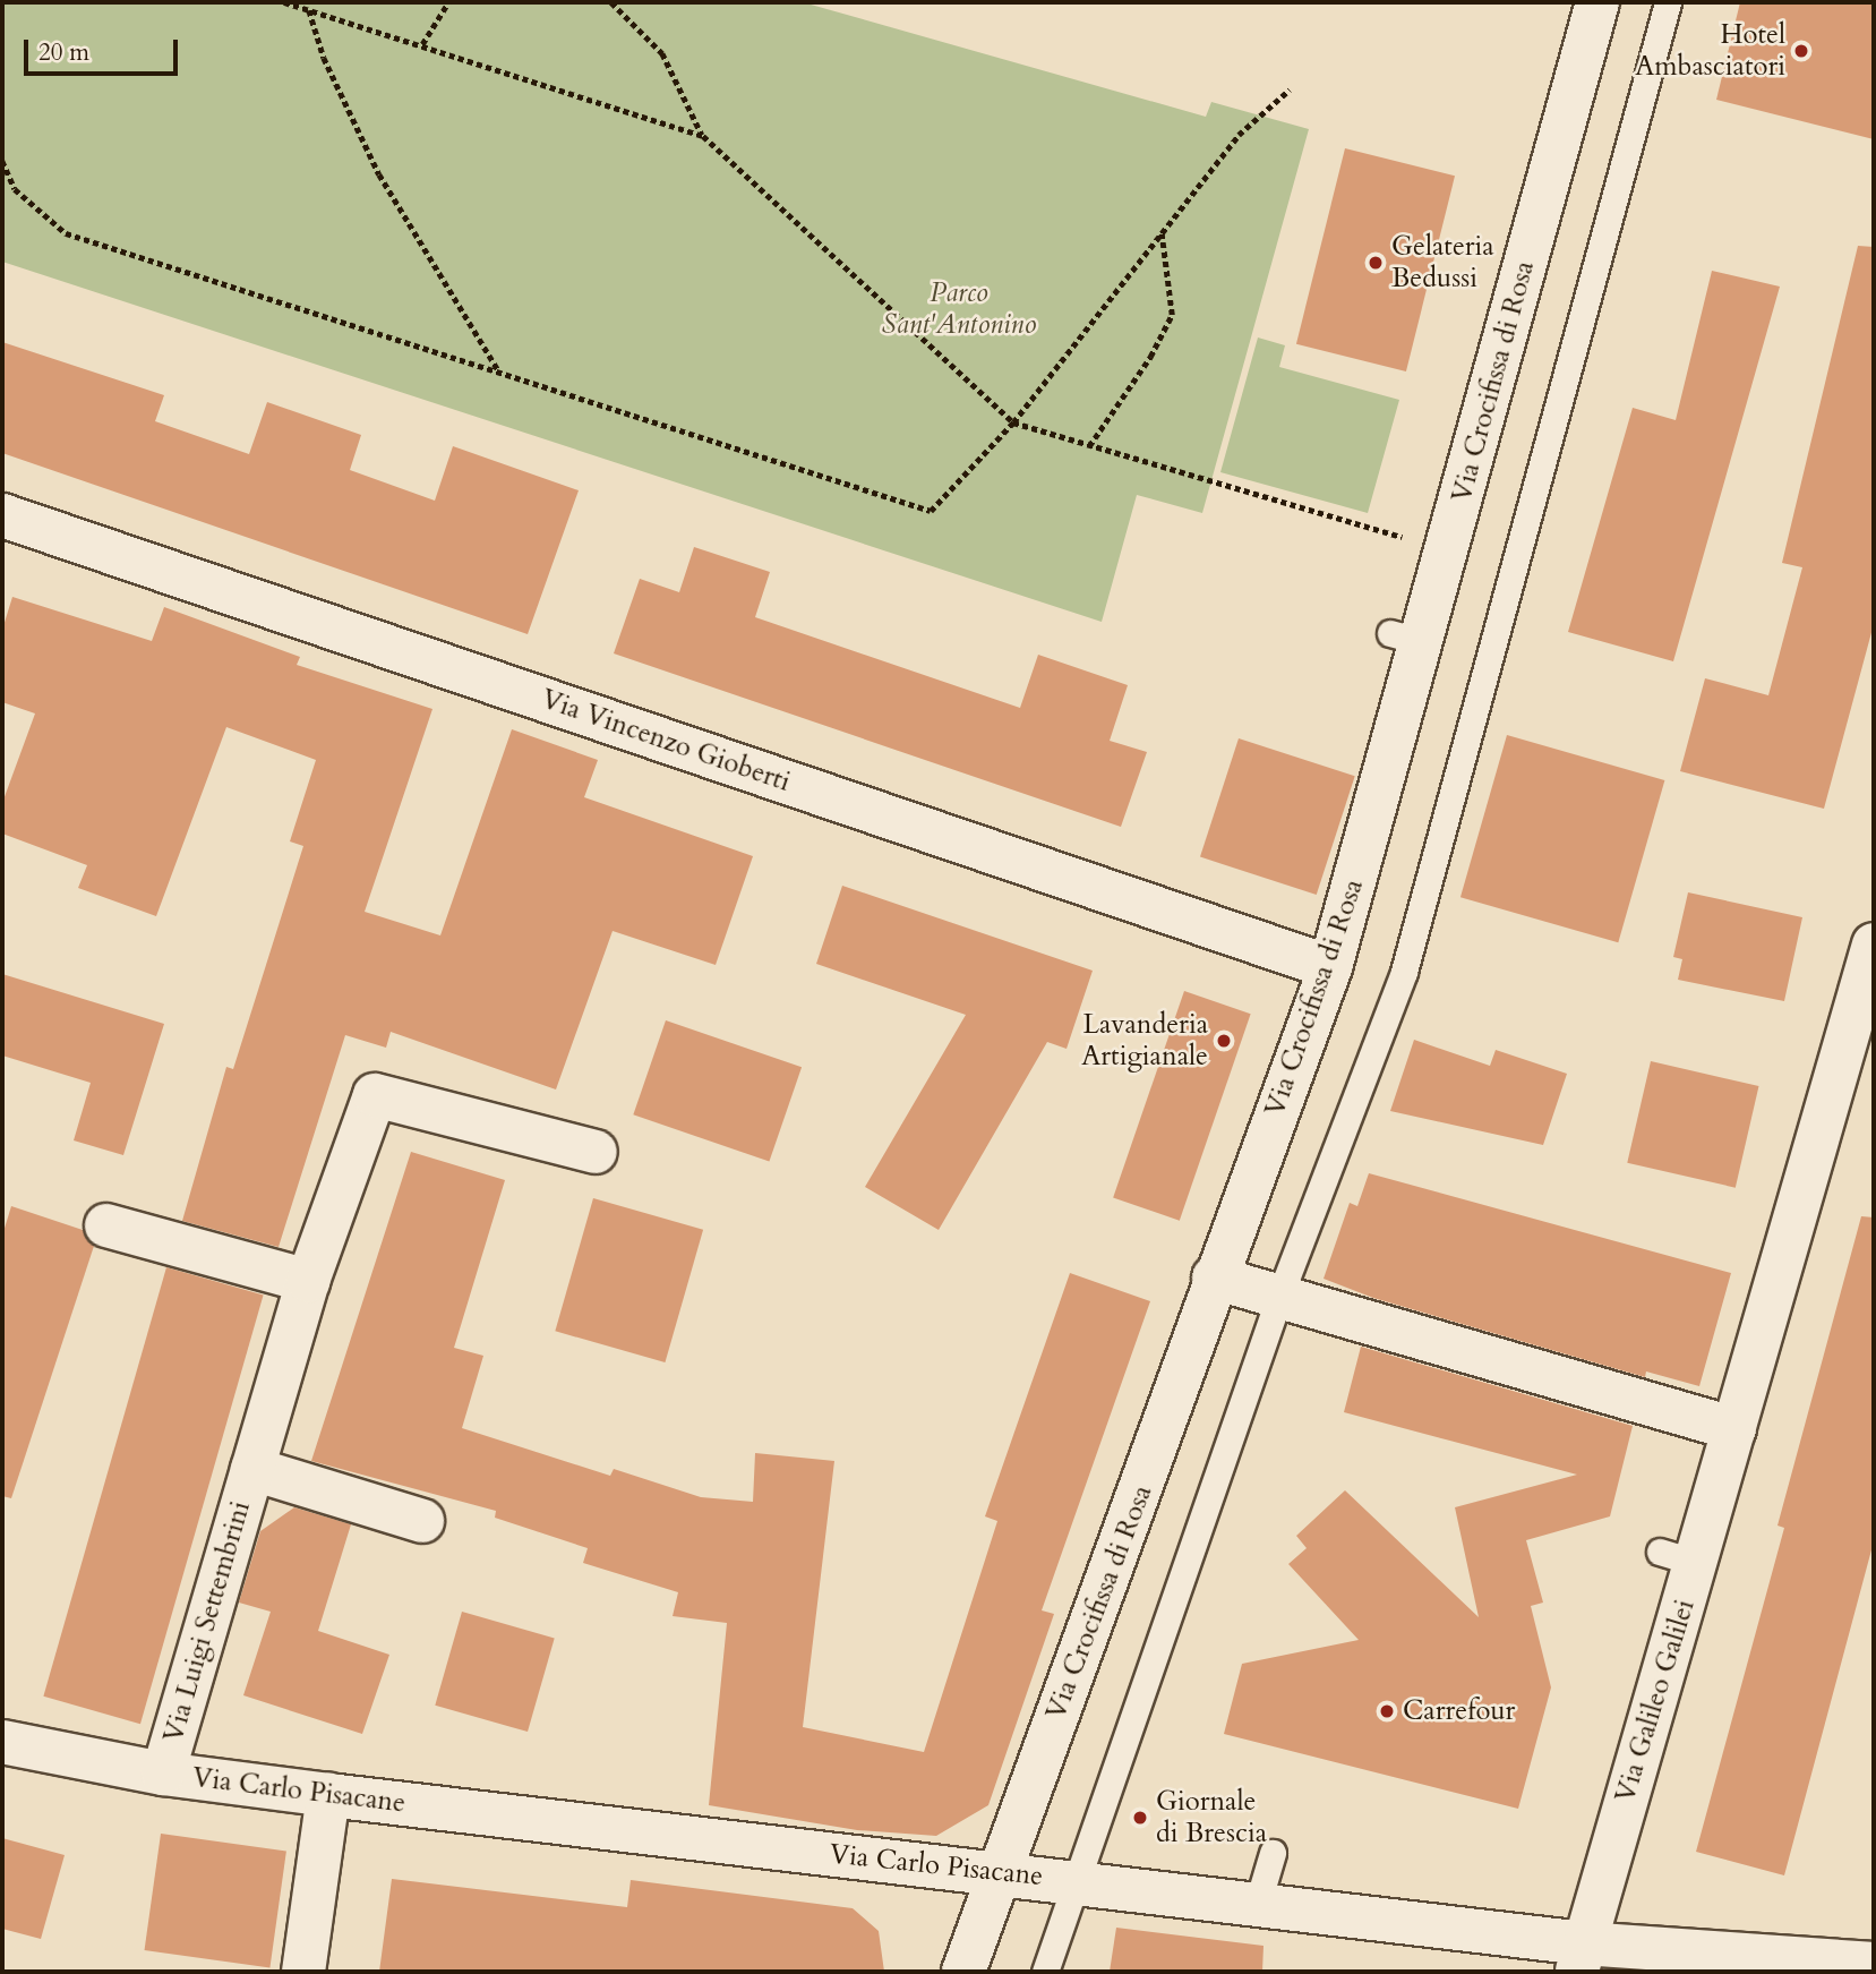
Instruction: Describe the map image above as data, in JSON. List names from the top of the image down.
{
  "streets": {
    "street": [
      "Via Crocifissa di Rosa",
      "Via Vincenzo Gioberti",
      "Via Luigi Settembrini",
      "Via Galileo Galilei",
      "Via Carlo Pisacane"
    ]
  },
  "crossings": [
    ["Via Crocifissa di Rosa", "Via Vincenzo Gioberti"],
    ["Via Crocifissa di Rosa", "Via Carlo Pisacane"],
    ["Via Luigi Settembrini", "Via Carlo Pisacane"],
    ["Via Galileo Galilei", "Via Carlo Pisacane"]
  ],
  "parks": ["Parco Sant'Antonino"],
  "places": [
    "Hotel Ambasciatori",
    "Gelateria Bedussi",
    "Lavanderia Artigianale",
    "Carrefour",
    "Giornale di Brescia"
  ],
  "scale_bar": "20 m"
}
